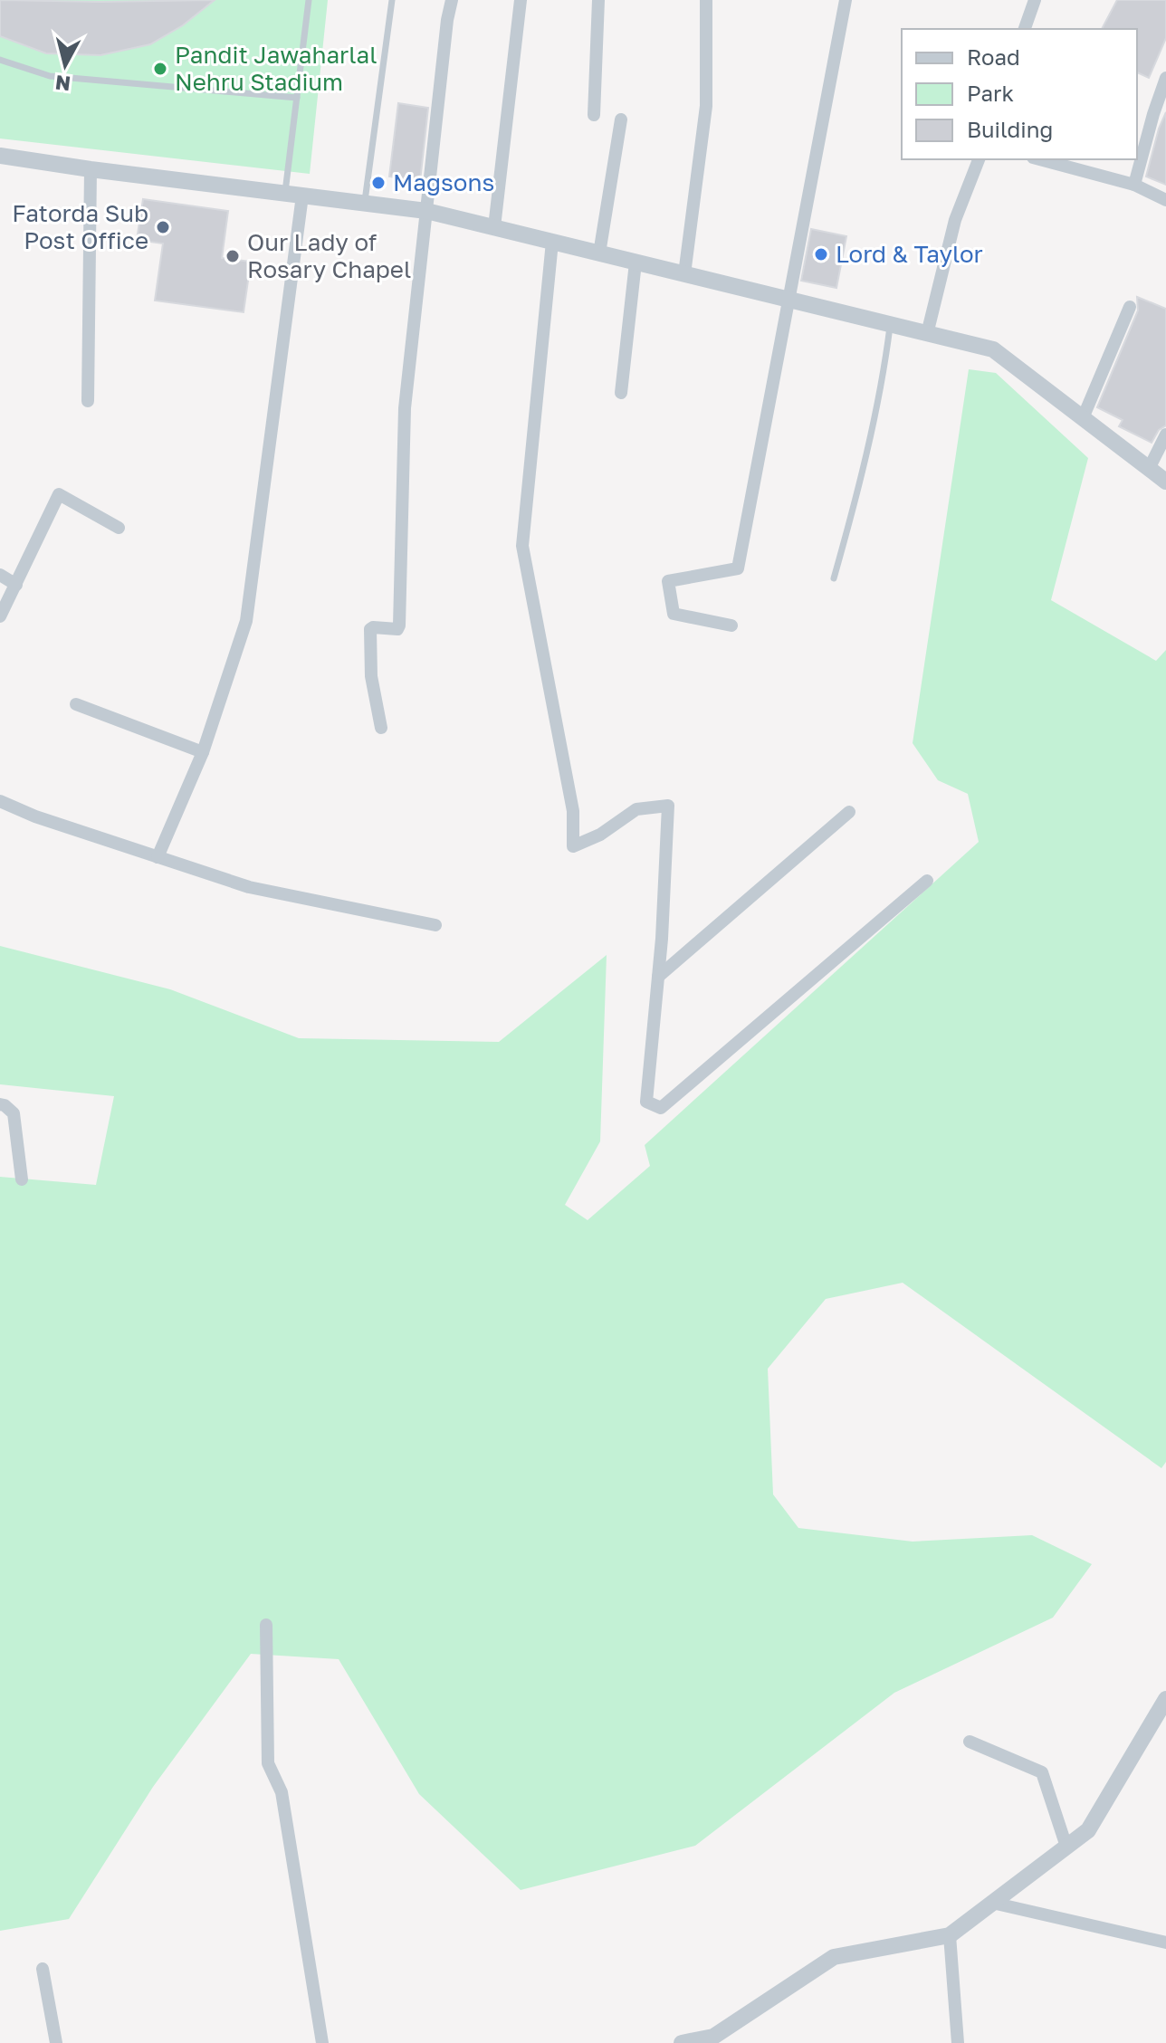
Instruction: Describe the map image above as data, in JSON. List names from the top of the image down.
{
  "places": [
    "Pandit Jawaharlal Nehru Stadium",
    "Magsons",
    "Fatorda Sub Post Office",
    "Lord & Taylor",
    "Our Lady of Rosary Chapel"
  ],
  "legend": ["Road", "Park", "Building"],
  "north": "bottom"
}
